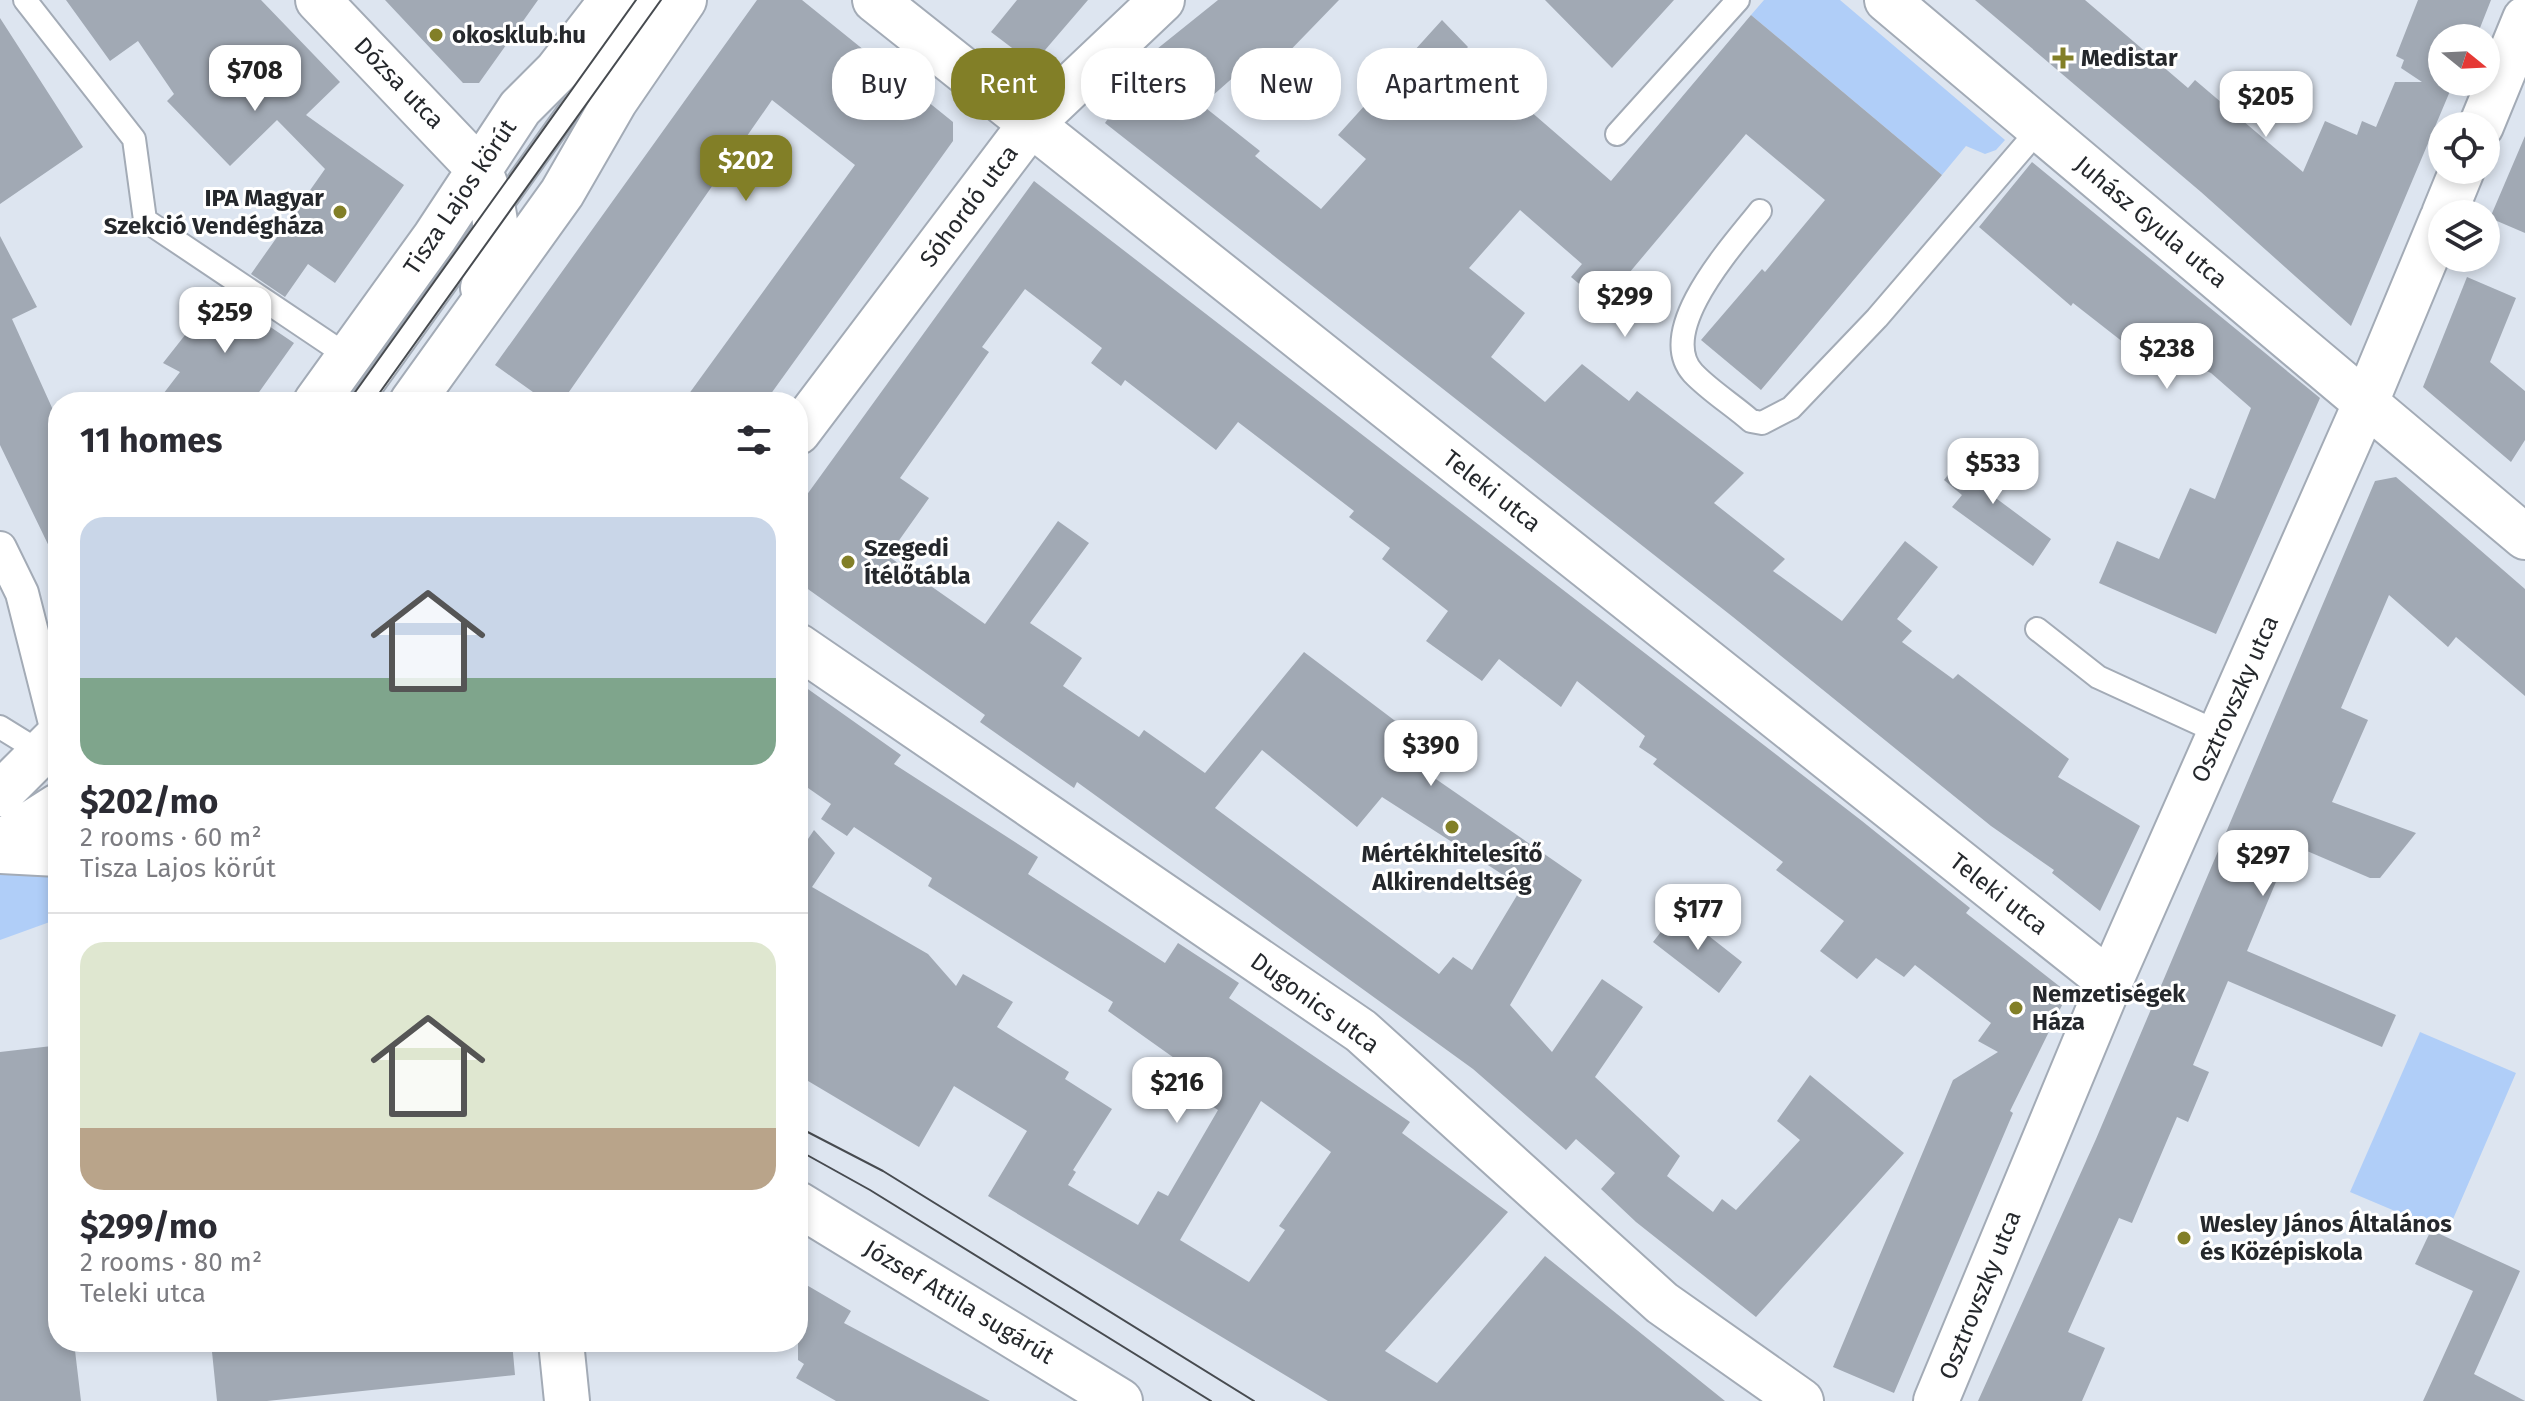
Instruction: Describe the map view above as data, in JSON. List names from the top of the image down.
{
  "streets": {
    "street": [
      "Dózsa utca",
      "Tisza Lajos körút",
      "Sóhordó utca",
      "Juhász Gyula utca",
      "Teleki utca",
      "Osztrovszky utca",
      "Dugonics utca",
      "József Attila sugárút"
    ]
  },
  "crossings": [
    ["Dózsa utca", "Tisza Lajos körút"],
    ["Sóhordó utca", "Teleki utca"],
    ["Juhász Gyula utca", "Osztrovszky utca"],
    ["Teleki utca", "Osztrovszky utca"]
  ],
  "places": {
    "other": [
      "okosklub.hu",
      "IPA Magyar Szekció Vendégháza",
      "Szegedi Ítélőtábla",
      "Mértékhitelesítő Alkirendeltség",
      "Nemzetiségek Háza",
      "Wesley János Általános és Középiskola"
    ],
    "health": ["Medistar"]
  },
  "north": "right",
  "page": {
    "price": [
      "$708",
      "$205",
      "$202",
      "$299",
      "$259",
      "$238",
      "$533",
      "$390",
      "$297",
      "$177",
      "$216"
    ],
    "chip": [
      "Buy",
      "Rent",
      "Filters",
      "New",
      "Apartment"
    ],
    "heading": "11 homes",
    "list": [
      {
        "name": "$202/mo",
        "note": "2 rooms · 60 m² · Tisza Lajos körút"
      },
      {
        "name": "$299/mo",
        "note": "2 rooms · 80 m² · Teleki utca"
      }
    ]
  }
}
